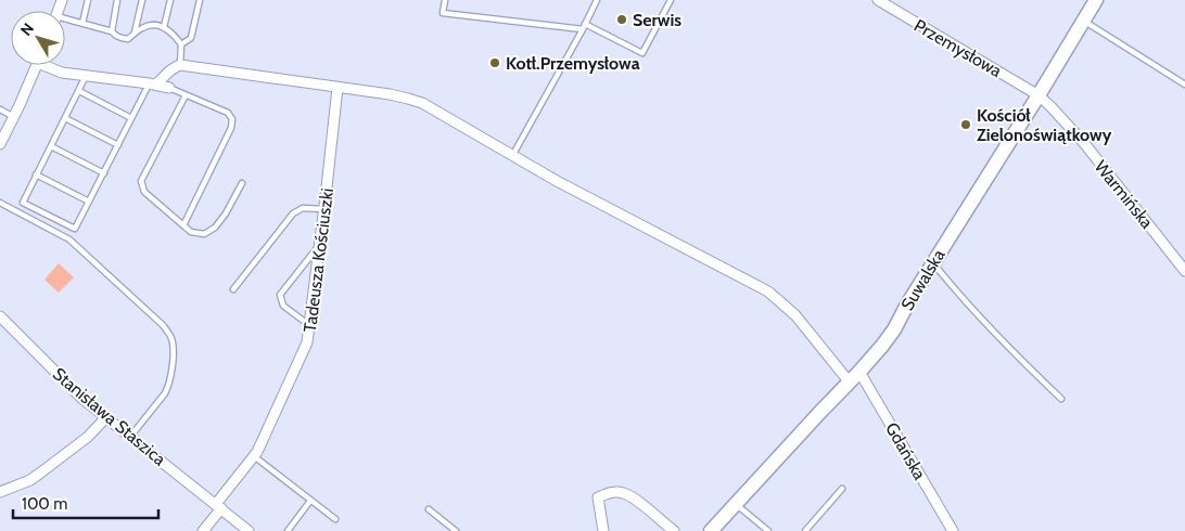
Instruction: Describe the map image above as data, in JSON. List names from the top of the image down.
{
  "streets": {
    "street": [
      "Przemysłowa",
      "Warmińska",
      "Tadeusza Kościuszki",
      "Suwalska",
      "Stanisława Staszica",
      "Gdańska"
    ]
  },
  "crossings": [
    ["Przemysłowa", "Warmińska"],
    ["Przemysłowa", "Suwalska"],
    ["Warmińska", "Suwalska"],
    ["Tadeusza Kościuszki", "Stanisława Staszica"],
    ["Suwalska", "Gdańska"]
  ],
  "places": ["Serwis", "Kotł.Przemysłowa", "Kościół Zielonoświątkowy"],
  "scale_bar": "100 m",
  "north": "top left"
}
